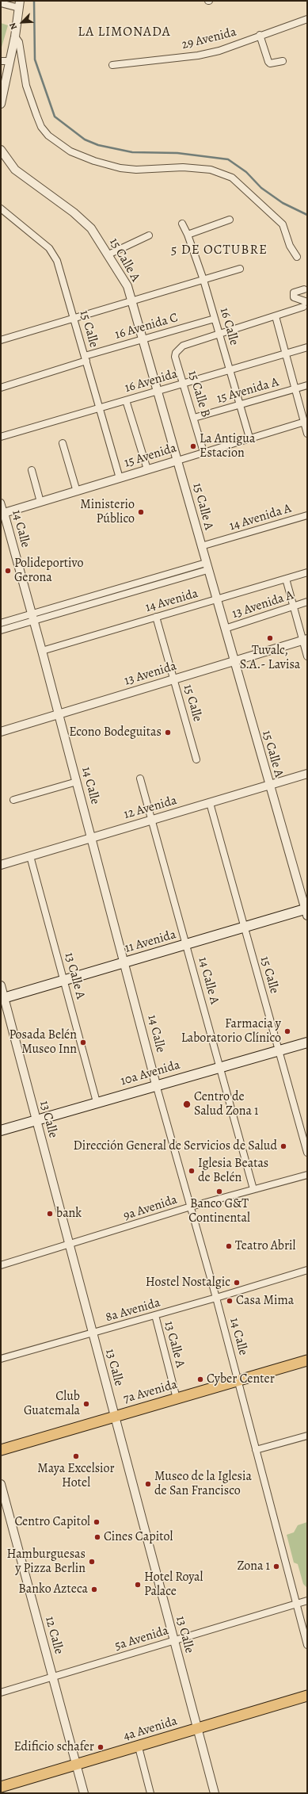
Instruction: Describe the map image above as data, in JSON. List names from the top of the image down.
{
  "streets": {
    "main road": [
      "11 Avenida",
      "10a Avenida",
      "7a Avenida",
      "4a Avenida"
    ],
    "street": [
      "29 Avenida",
      "15 Calle A",
      "16 Avenida C",
      "16 Calle",
      "15 Calle",
      "16 Avenida",
      "15 Avenida A",
      "15 Calle B",
      "15 Avenida",
      "14 Avenida A",
      "14 Calle",
      "14 Avenida",
      "13 Avenida A",
      "13 Avenida",
      "12 Avenida",
      "13 Calle A",
      "14 Calle A",
      "13 Calle",
      "9a Avenida",
      "8a Avenida",
      "12 Calle",
      "5a Avenida"
    ]
  },
  "crossings": [
    ["15 Calle A", "16 Avenida C"],
    ["15 Calle A", "16 Avenida"],
    ["15 Calle A", "15 Avenida"],
    ["15 Calle A", "14 Avenida A"],
    ["15 Calle A", "14 Avenida"],
    ["15 Calle A", "13 Avenida A"],
    ["15 Calle A", "13 Avenida"],
    ["15 Calle A", "12 Avenida"],
    ["15 Calle A", "11 Avenida"],
    ["16 Avenida C", "16 Calle"],
    ["16 Avenida C", "15 Calle"],
    ["16 Calle", "16 Avenida"],
    ["16 Calle", "15 Avenida A"],
    ["16 Calle", "15 Calle B"],
    ["16 Calle", "15 Avenida"],
    ["15 Calle", "16 Avenida"],
    ["15 Calle", "15 Avenida"],
    ["15 Calle", "14 Avenida"],
    ["15 Calle", "13 Avenida"],
    ["15 Calle", "12 Avenida"],
    ["15 Calle", "11 Avenida"],
    ["15 Calle", "10a Avenida"],
    ["16 Avenida", "15 Calle B"],
    ["15 Avenida A", "15 Calle B"],
    ["15 Calle B", "15 Avenida"],
    ["15 Avenida", "14 Calle"],
    ["14 Calle", "14 Avenida"],
    ["14 Calle", "13 Avenida"],
    ["14 Calle", "12 Avenida"],
    ["14 Calle", "11 Avenida"],
    ["14 Calle", "10a Avenida"],
    ["14 Calle", "9a Avenida"],
    ["14 Calle", "8a Avenida"],
    ["14 Calle", "7a Avenida"],
    ["14 Calle", "5a Avenida"],
    ["12 Avenida", "13 Calle A"],
    ["12 Avenida", "14 Calle A"],
    ["11 Avenida", "13 Calle A"],
    ["11 Avenida", "14 Calle A"],
    ["11 Avenida", "13 Calle"],
    ["13 Calle A", "10a Avenida"],
    ["13 Calle A", "8a Avenida"],
    ["13 Calle A", "7a Avenida"],
    ["14 Calle A", "10a Avenida"],
    ["14 Calle A", "9a Avenida"],
    ["10a Avenida", "13 Calle"],
    ["13 Calle", "9a Avenida"],
    ["13 Calle", "8a Avenida"],
    ["13 Calle", "7a Avenida"],
    ["13 Calle", "5a Avenida"],
    ["13 Calle", "4a Avenida"],
    ["12 Calle", "5a Avenida"],
    ["12 Calle", "4a Avenida"]
  ],
  "districts": ["LA LIMONADA", "5 DE OCTUBRE"],
  "places": [
    "La Antigua Estacion",
    "Ministerio Público",
    "Polideportivo Gerona",
    "Tuvalc, S.A.- Lavisa",
    "Econo Bodeguitas",
    "Farmacia y Laboratorio Clínico",
    "Posada Belén Museo Inn",
    "Centro de Salud Zona 1",
    "Dirección General de Servicios de Salud",
    "Iglesia Beatas de Belén",
    "Banco G&T Continental",
    "bank",
    "Teatro Abril",
    "Hostel Nostalgic",
    "Casa Mima",
    "Cyber Center",
    "Club Guatemala",
    "Maya Excelsior Hotel",
    "Museo de la Iglesia de San Francisco",
    "Centro Capitol",
    "Cines Capitol",
    "Hamburguesas y Pizza Berlin",
    "Zona 1",
    "Hotel Royal Palace",
    "Banko Azteca",
    "Edificio schafer"
  ],
  "north": "bottom left"
}
